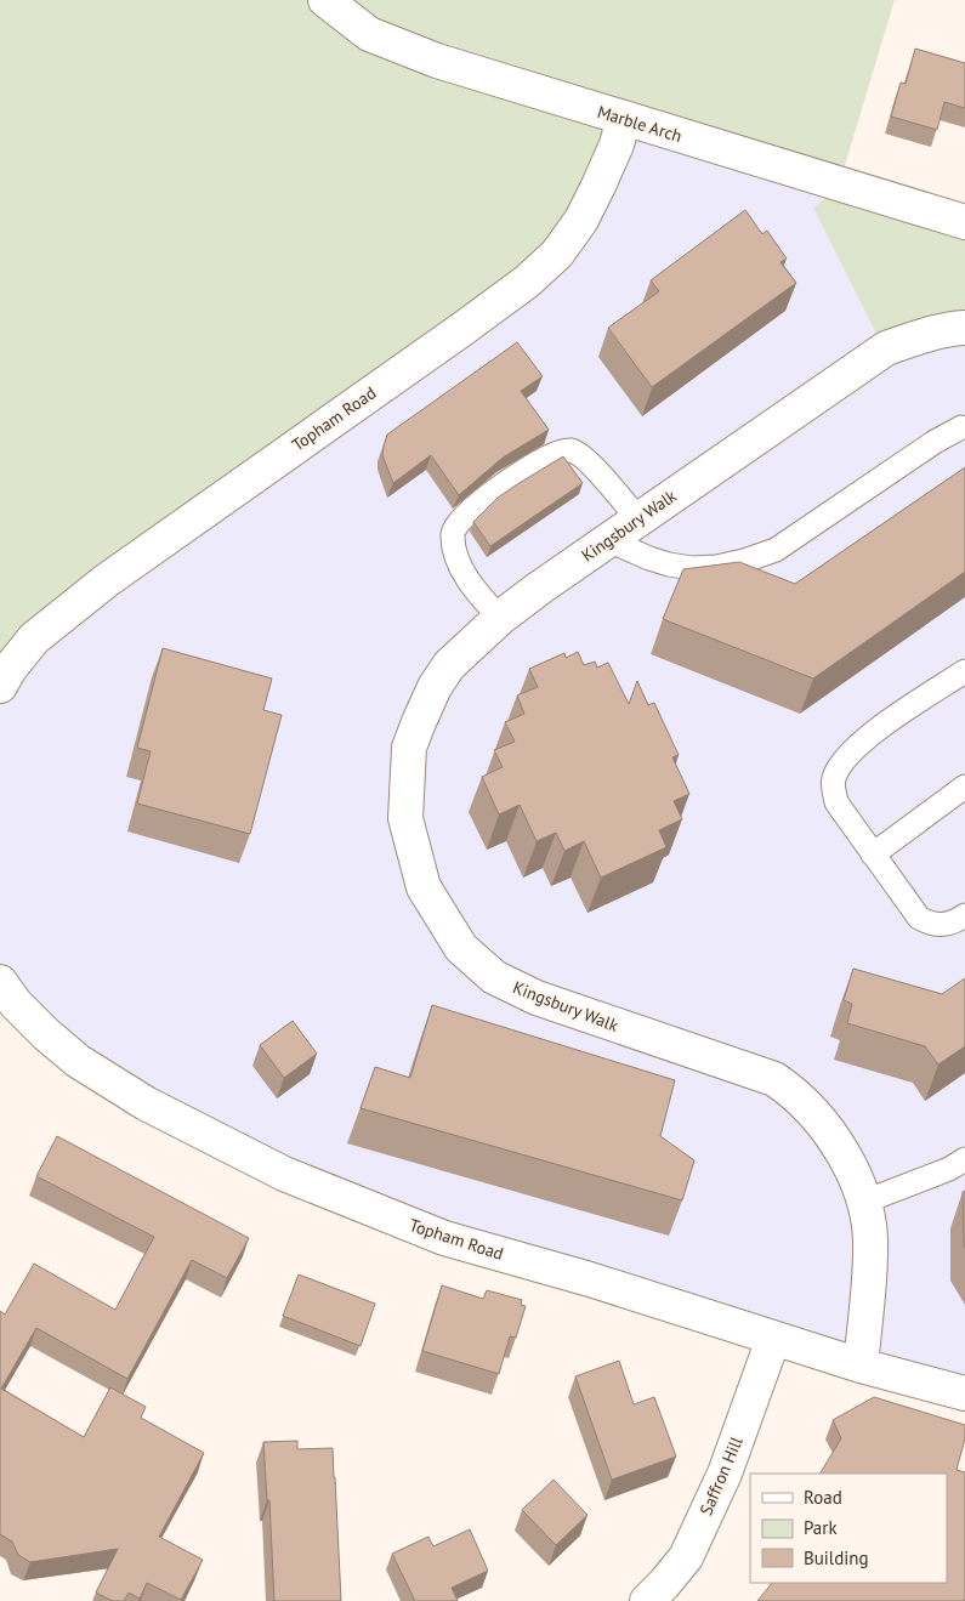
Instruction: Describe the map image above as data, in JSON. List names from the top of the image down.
{
  "streets": {
    "street": [
      "Marble Arch",
      "Topham Road",
      "Kingsbury Walk",
      "Saffron Hill"
    ]
  },
  "crossings": [
    ["Marble Arch", "Topham Road"],
    ["Topham Road", "Kingsbury Walk"],
    ["Topham Road", "Saffron Hill"]
  ],
  "legend": ["Road", "Park", "Building"]
}
